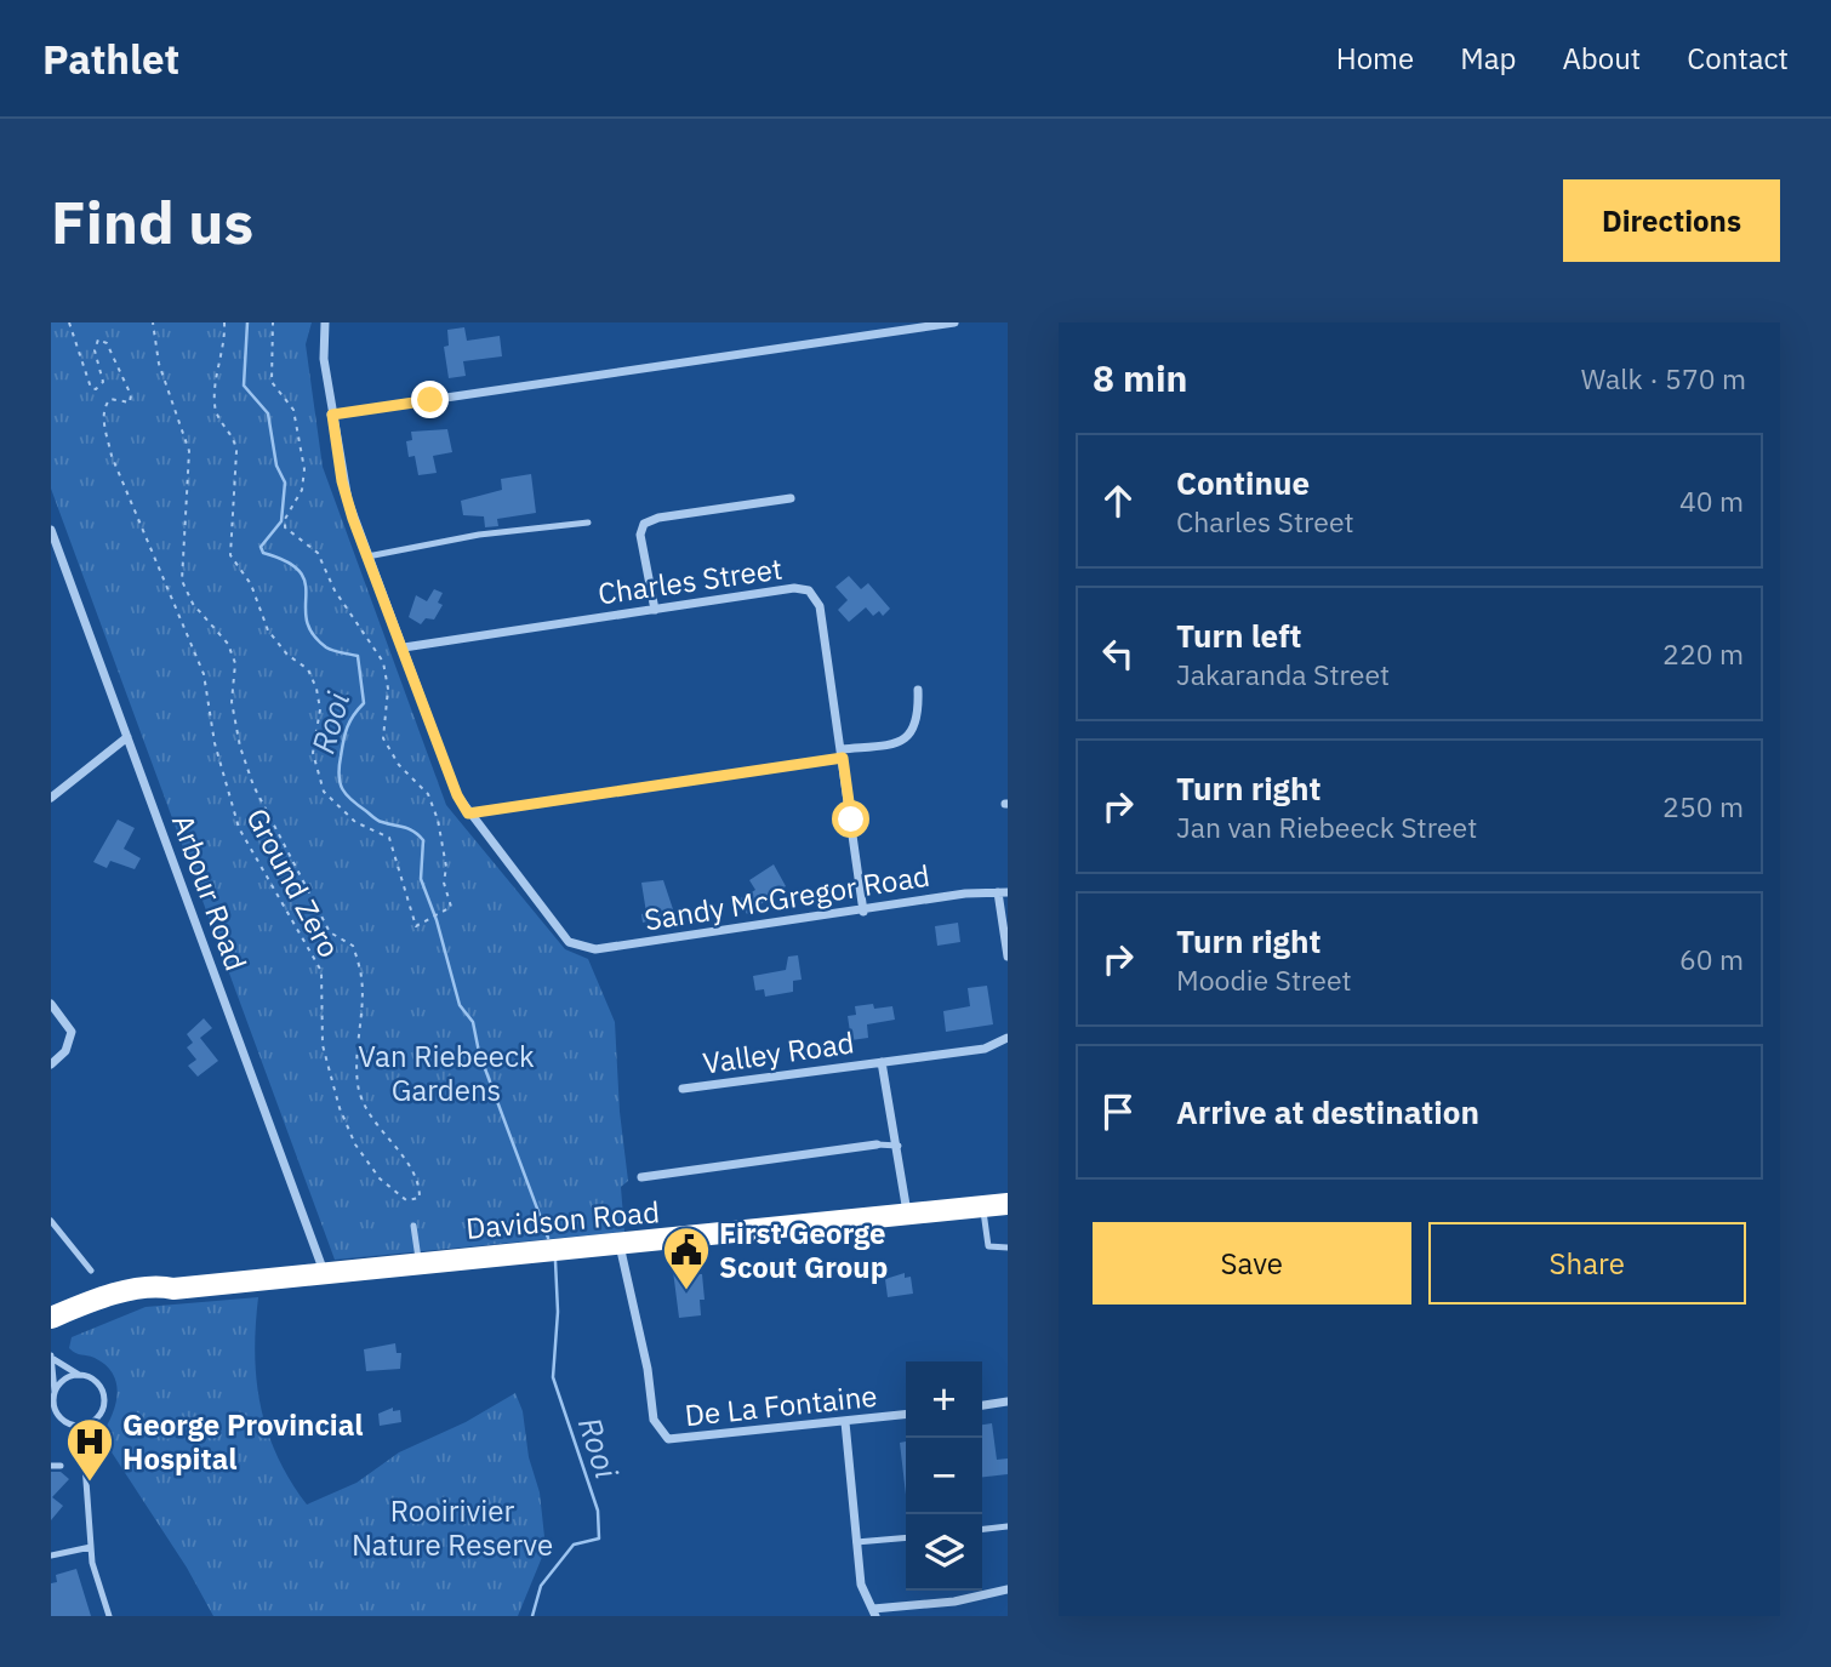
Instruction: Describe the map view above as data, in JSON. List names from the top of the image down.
{
  "streets": {
    "highway": ["Davidson Road"],
    "street": [
      "Charles Street",
      "Arbour Road",
      "Sandy McGregor Road",
      "Valley Road",
      "De La Fontaine"
    ],
    "path": ["Ground Zero"]
  },
  "crossings": [
    ["Charles Street", "Sandy McGregor Road"],
    ["Arbour Road", "Davidson Road"],
    ["Valley Road", "Davidson Road"],
    ["Davidson Road", "De La Fontaine"]
  ],
  "water": ["Rooi"],
  "parks": ["Van Riebeeck Gardens", "Rooirivier Nature Reserve"],
  "places": {
    "public building": ["First George Scout Group"],
    "hospital": ["George Provincial Hospital"]
  },
  "page": {
    "header": "Pathlet",
    "nav": [
      "Home",
      "Map",
      "About",
      "Contact"
    ],
    "buttons": [
      "Directions",
      ["Save", "Share"]
    ],
    "title": "Find us",
    "heading": ["8 min", "Walk · 570 m"],
    "list": [
      ["Continue", "Charles Street", "40 m"],
      ["Turn left", "Jakaranda Street", "220 m"],
      ["Turn right", "Jan van Riebeeck Street", "250 m"],
      ["Turn right", "Moodie Street", "60 m"],
      "Arrive at destination"
    ],
    "map_buttons": ["+", "−"]
  }
}
